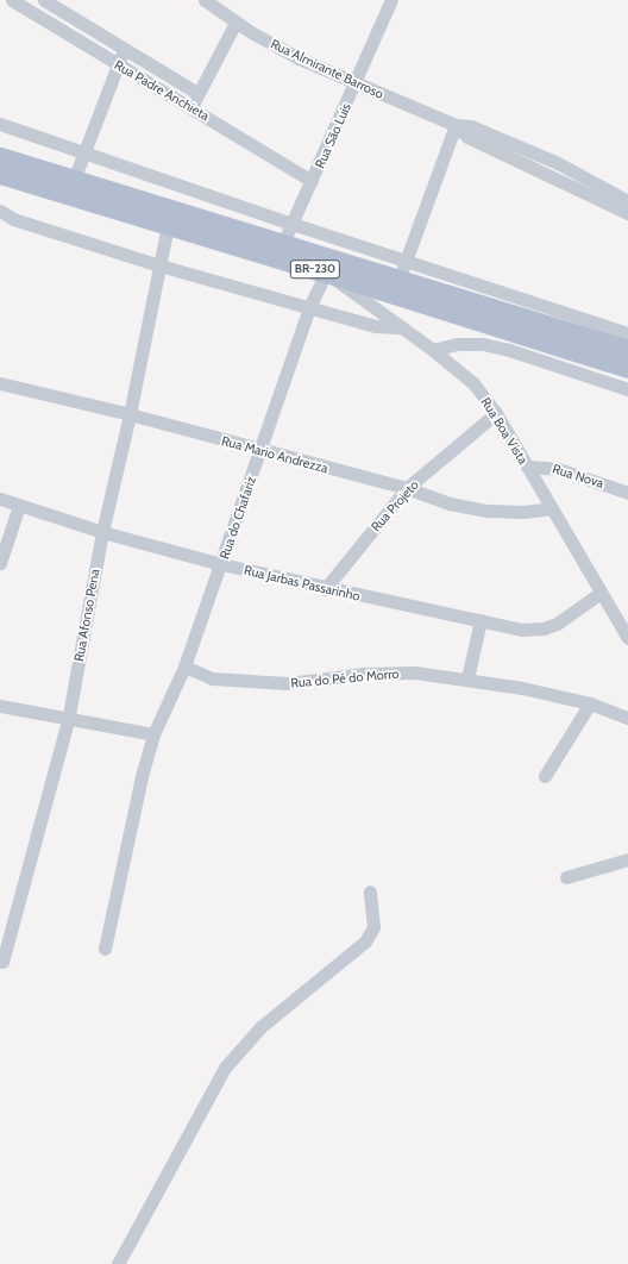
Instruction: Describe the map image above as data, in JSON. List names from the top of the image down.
{
  "streets": {
    "main road": ["BR-230"],
    "street": [
      "Rua Almirante Barroso",
      "Rua Padre Anchieta",
      "Rua São Luis",
      "Rua Boa Vista",
      "Rua Mario Andrezza",
      "Rua Nova",
      "Rua Projeto",
      "Rua do Chafariz",
      "Rua Jarbas Passarinho",
      "Rua Afonso Pena",
      "Rua do Pé do Morro"
    ]
  },
  "crossings": [
    ["Rua Almirante Barroso", "Rua São Luis"],
    ["Rua Padre Anchieta", "Rua São Luis"],
    ["Rua São Luis", "BR-230"],
    ["BR-230", "Rua Boa Vista"],
    ["BR-230", "Rua do Chafariz"],
    ["BR-230", "Rua Afonso Pena"],
    ["Rua Boa Vista", "Rua Mario Andrezza"],
    ["Rua Boa Vista", "Rua Nova"],
    ["Rua Boa Vista", "Rua Projeto"],
    ["Rua Boa Vista", "Rua do Chafariz"],
    ["Rua Boa Vista", "Rua Jarbas Passarinho"],
    ["Rua Mario Andrezza", "Rua Projeto"],
    ["Rua Mario Andrezza", "Rua do Chafariz"],
    ["Rua Mario Andrezza", "Rua Afonso Pena"],
    ["Rua Projeto", "Rua Jarbas Passarinho"],
    ["Rua do Chafariz", "Rua Jarbas Passarinho"],
    ["Rua do Chafariz", "Rua do Pé do Morro"],
    ["Rua Jarbas Passarinho", "Rua Afonso Pena"]
  ]
}
